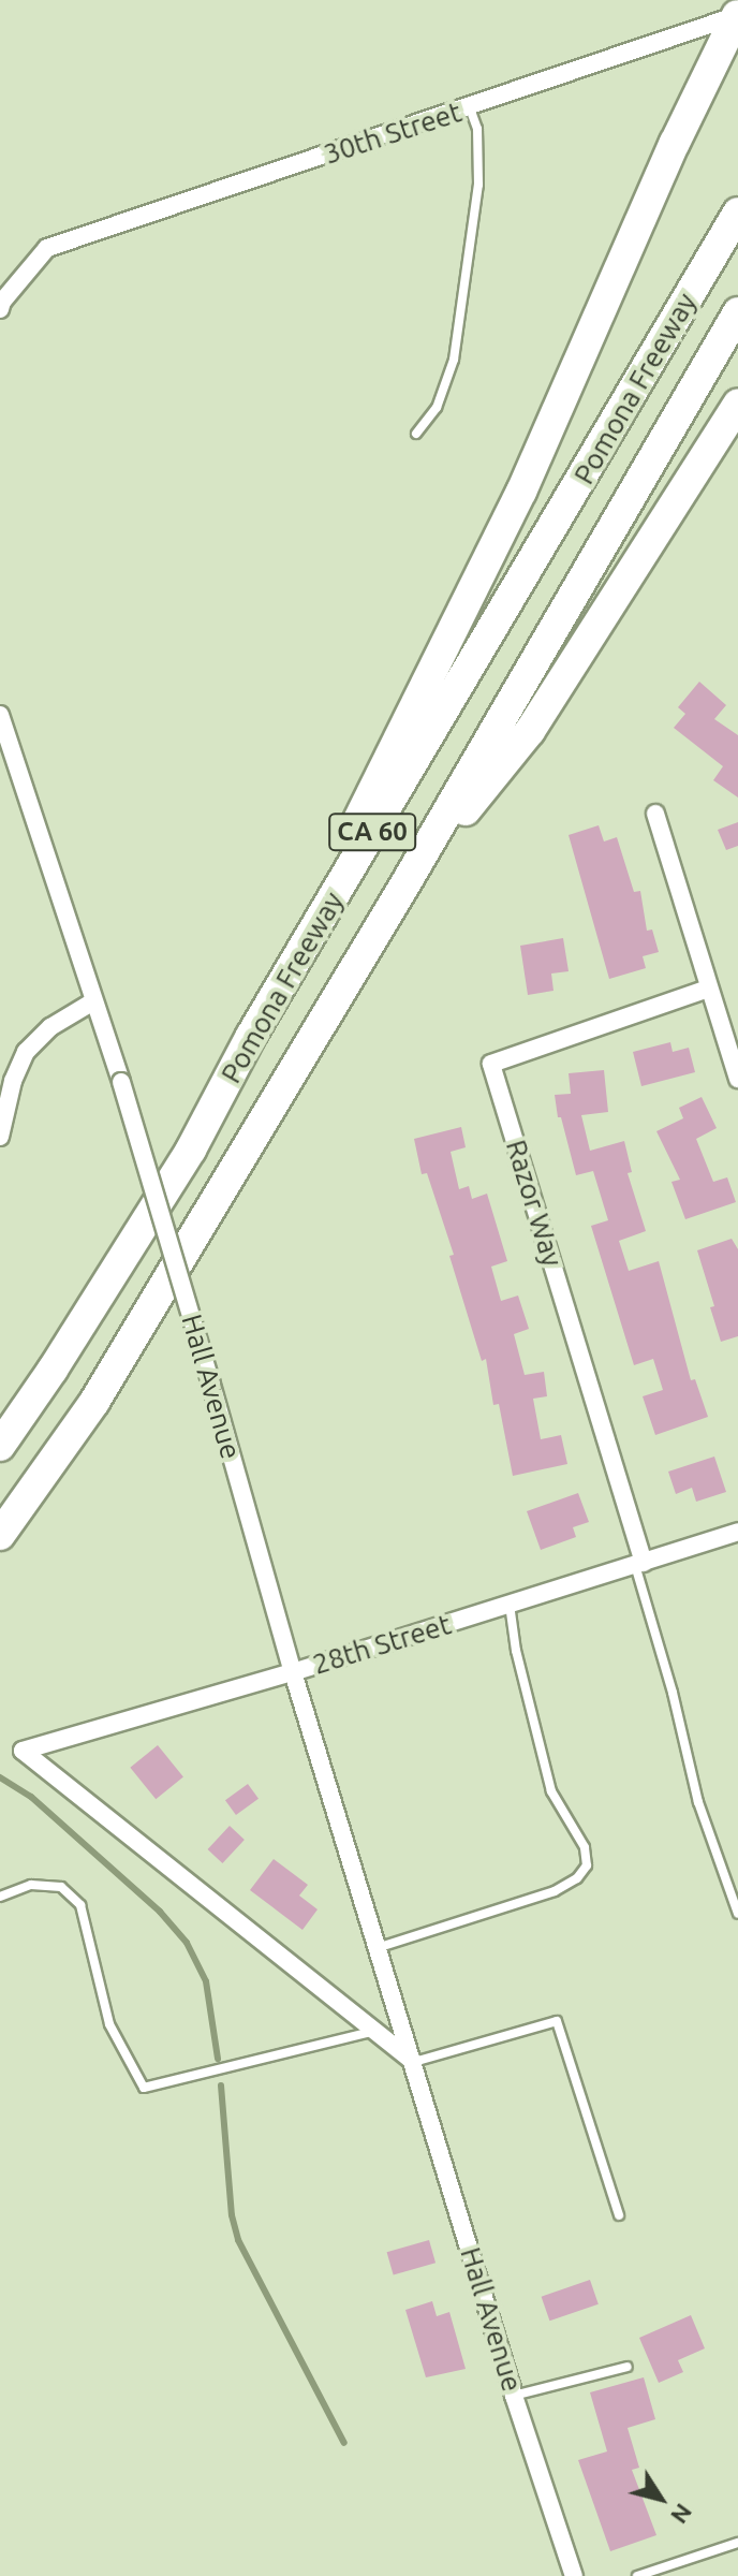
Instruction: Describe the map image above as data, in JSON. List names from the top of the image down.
{
  "streets": {
    "highway": ["Pomona Freeway", "CA 60"],
    "street": [
      "30th Street",
      "Razor Way",
      "Hall Avenue",
      "28th Street"
    ]
  },
  "crossings": [
    ["Razor Way", "28th Street"],
    ["Hall Avenue", "28th Street"]
  ],
  "north": "bottom right"
}
